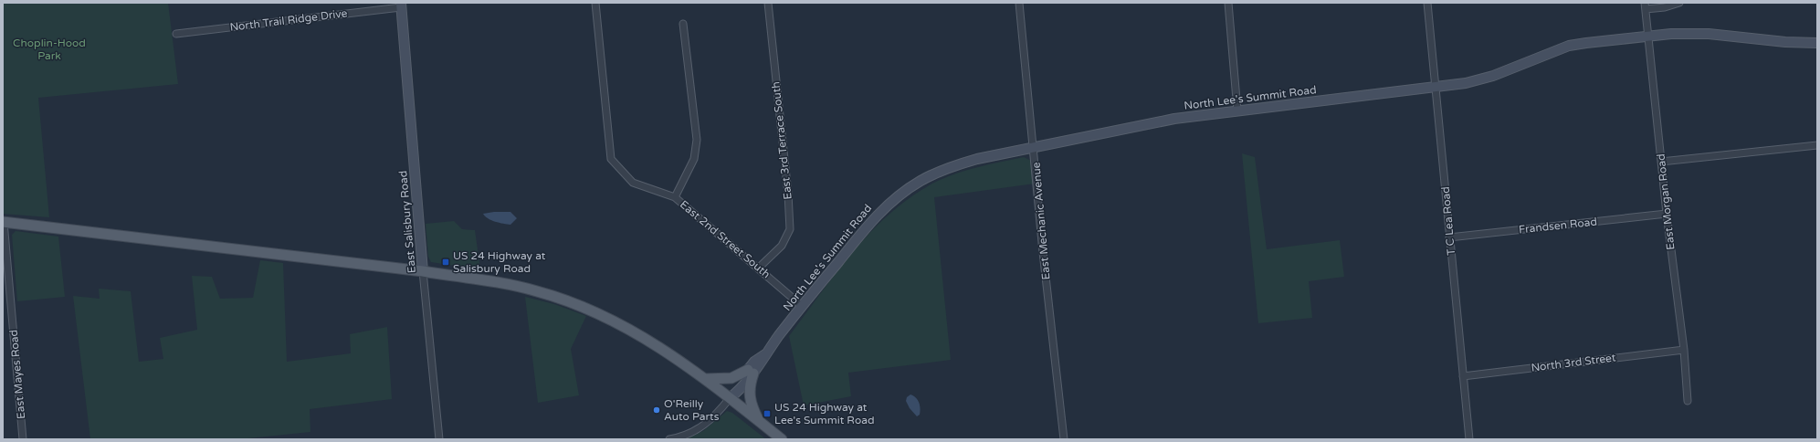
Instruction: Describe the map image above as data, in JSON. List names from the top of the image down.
{
  "streets": {
    "main road": ["North Lee's Summit Road", "East Salisbury Road"],
    "street": [
      "North Trail Ridge Drive",
      "East 3rd Terrace South",
      "East Morgan Road",
      "East Mechanic Avenue",
      "T C Lea Road",
      "Frandsen Road",
      "East 2nd Street South",
      "North 3rd Street",
      "East Mayes Road"
    ]
  },
  "crossings": [
    ["North Trail Ridge Drive", "East Salisbury Road"],
    ["North Lee's Summit Road", "East Morgan Road"],
    ["North Lee's Summit Road", "East Mechanic Avenue"],
    ["North Lee's Summit Road", "T C Lea Road"],
    ["North Lee's Summit Road", "East 2nd Street South"],
    ["East 3rd Terrace South", "East 2nd Street South"],
    ["East Morgan Road", "Frandsen Road"],
    ["East Morgan Road", "North 3rd Street"],
    ["T C Lea Road", "Frandsen Road"],
    ["T C Lea Road", "North 3rd Street"]
  ],
  "parks": ["Choplin-Hood Park"],
  "places": {
    "transit": ["US 24 Highway at Salisbury Road", "US 24 Highway at Lee's Summit Road"],
    "other": ["O'Reilly Auto Parts"]
  }
}
